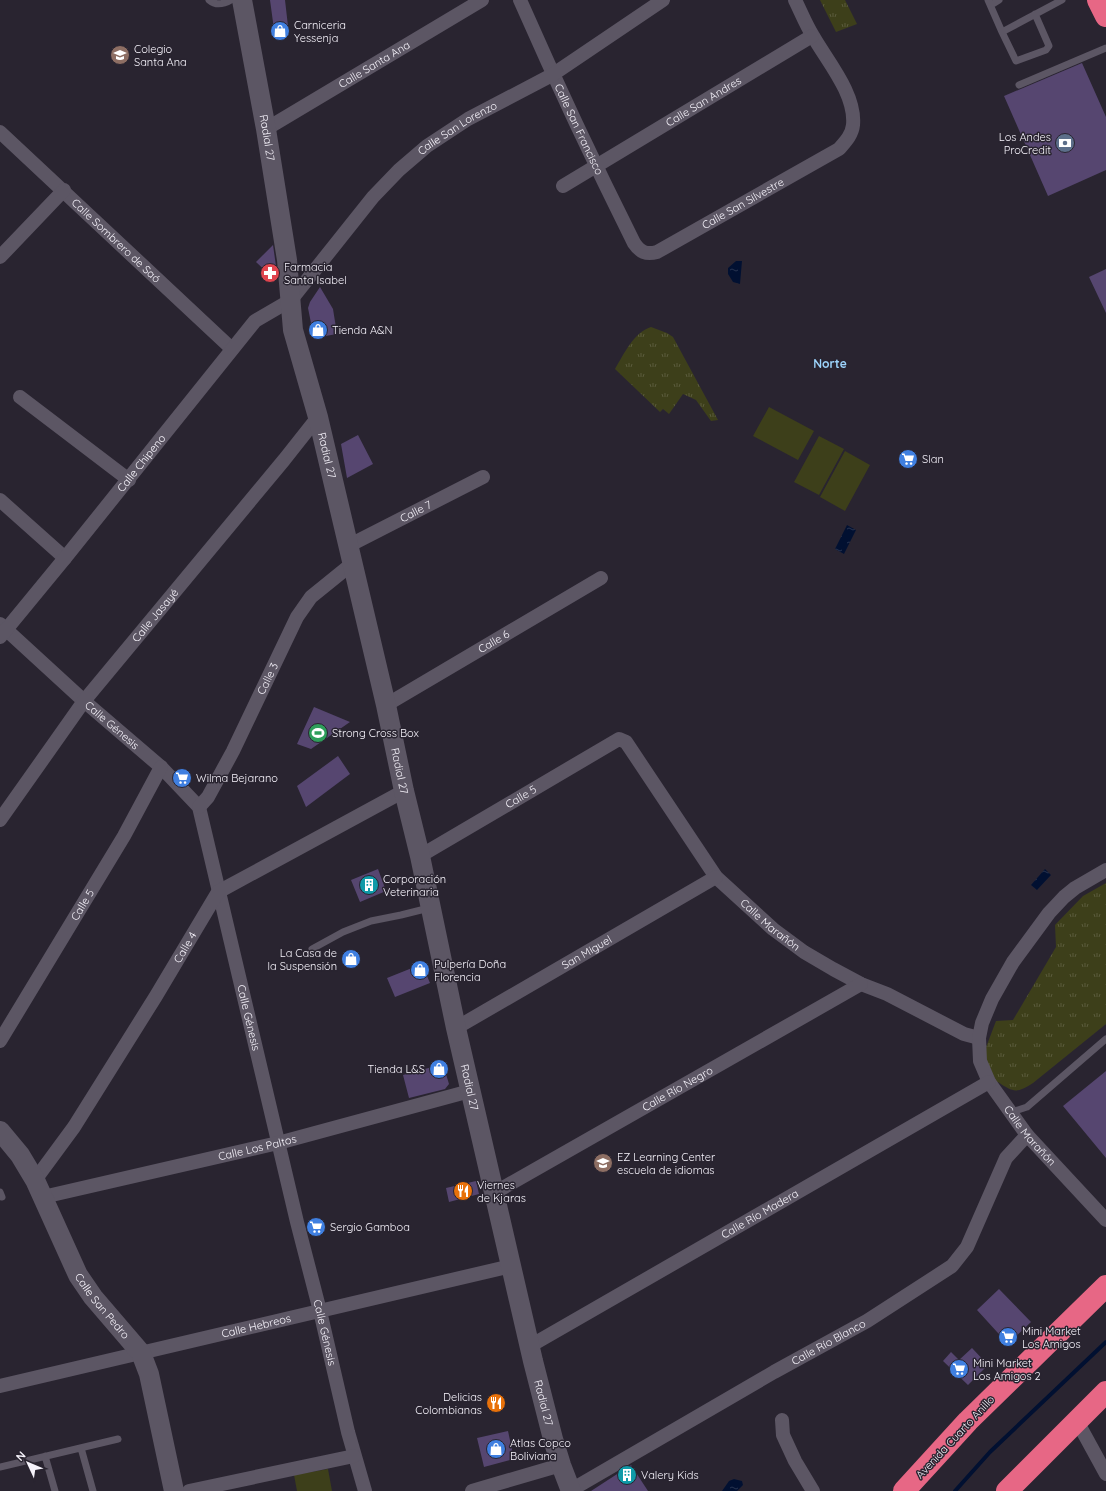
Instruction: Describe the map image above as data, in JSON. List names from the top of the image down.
{
  "streets": {
    "highway": ["Avenida Cuarto Anillo"],
    "street": [
      "Calle Santa Ana",
      "Calle San Andres",
      "Calle San Lorenzo",
      "Calle San Francisco",
      "Radial 27",
      "Calle San Silvestre",
      "Calle Sombrero de Saó",
      "Calle Chipeno",
      "Calle 7",
      "Calle Jasayé",
      "Calle 6",
      "Calle 3",
      "Calle Génesis",
      "Calle 5",
      "Calle Marañón",
      "Calle 4",
      "San Miguel",
      "Calle Río Negro",
      "Calle Los Paltos",
      "Calle Río Madera",
      "Calle San Pedro",
      "Calle Hebreos",
      "Calle Río Blanco"
    ]
  },
  "crossings": [
    ["Calle Santa Ana", "Radial 27"],
    ["Calle San Andres", "Calle San Francisco"],
    ["Calle San Andres", "Calle San Silvestre"],
    ["Calle San Lorenzo", "Calle San Francisco"],
    ["Calle San Lorenzo", "Radial 27"],
    ["Calle San Lorenzo", "Calle Chipeno"],
    ["Calle San Francisco", "Calle San Silvestre"],
    ["Radial 27", "Calle Chipeno"],
    ["Radial 27", "Calle 7"],
    ["Radial 27", "Calle Jasayé"],
    ["Radial 27", "Calle 6"],
    ["Radial 27", "Calle 3"],
    ["Radial 27", "Calle 5"],
    ["Radial 27", "San Miguel"],
    ["Radial 27", "Calle Río Negro"],
    ["Radial 27", "Calle Los Paltos"],
    ["Radial 27", "Calle Río Madera"],
    ["Radial 27", "Calle Hebreos"],
    ["Radial 27", "Calle Río Blanco"],
    ["Calle Sombrero de Saó", "Calle Chipeno"],
    ["Calle Chipeno", "Calle Génesis"],
    ["Calle 7", "Calle 3"],
    ["Calle Jasayé", "Calle Génesis"],
    ["Calle 3", "Calle Génesis"],
    ["Calle Génesis", "Calle 5"],
    ["Calle Génesis", "Calle 4"],
    ["Calle Génesis", "Calle Los Paltos"],
    ["Calle Génesis", "Calle Hebreos"],
    ["Calle 5", "Calle Marañón"],
    ["Calle Marañón", "San Miguel"],
    ["Calle Marañón", "Calle Río Negro"],
    ["Calle Marañón", "Calle Río Madera"],
    ["Calle Marañón", "Calle Río Blanco"],
    ["Calle 4", "Calle Los Paltos"],
    ["Calle 4", "Calle San Pedro"],
    ["Calle Los Paltos", "Calle San Pedro"],
    ["Calle San Pedro", "Calle Hebreos"]
  ],
  "districts": ["Norte"],
  "places": {
    "shop": [
      "Carniceria Yessenja",
      "Tienda A&N",
      "La Casa de la Suspensión",
      "Pulpería Doña Florencia",
      "Tienda L&S",
      "Atlas Copco Boliviana"
    ],
    "school or university": ["Colegio Santa Ana", "EZ Learning Center escuela de idiomas"],
    "bank": ["Los Andes ProCredit"],
    "pharmacy": ["Farmacia Santa Isabel"],
    "supermarket": [
      "Slan",
      "Wilma Bejarano",
      "Sergio Gamboa",
      "Mini Market Los Amigos",
      "Mini Market Los Amigos 2"
    ],
    "sports": ["Strong Cross Box"],
    "building": ["Corporación Veterinaria", "Valery Kids"],
    "restaurant": ["Viernes de Kjaras", "Delicias Colombianas"]
  },
  "north": "top left"
}
